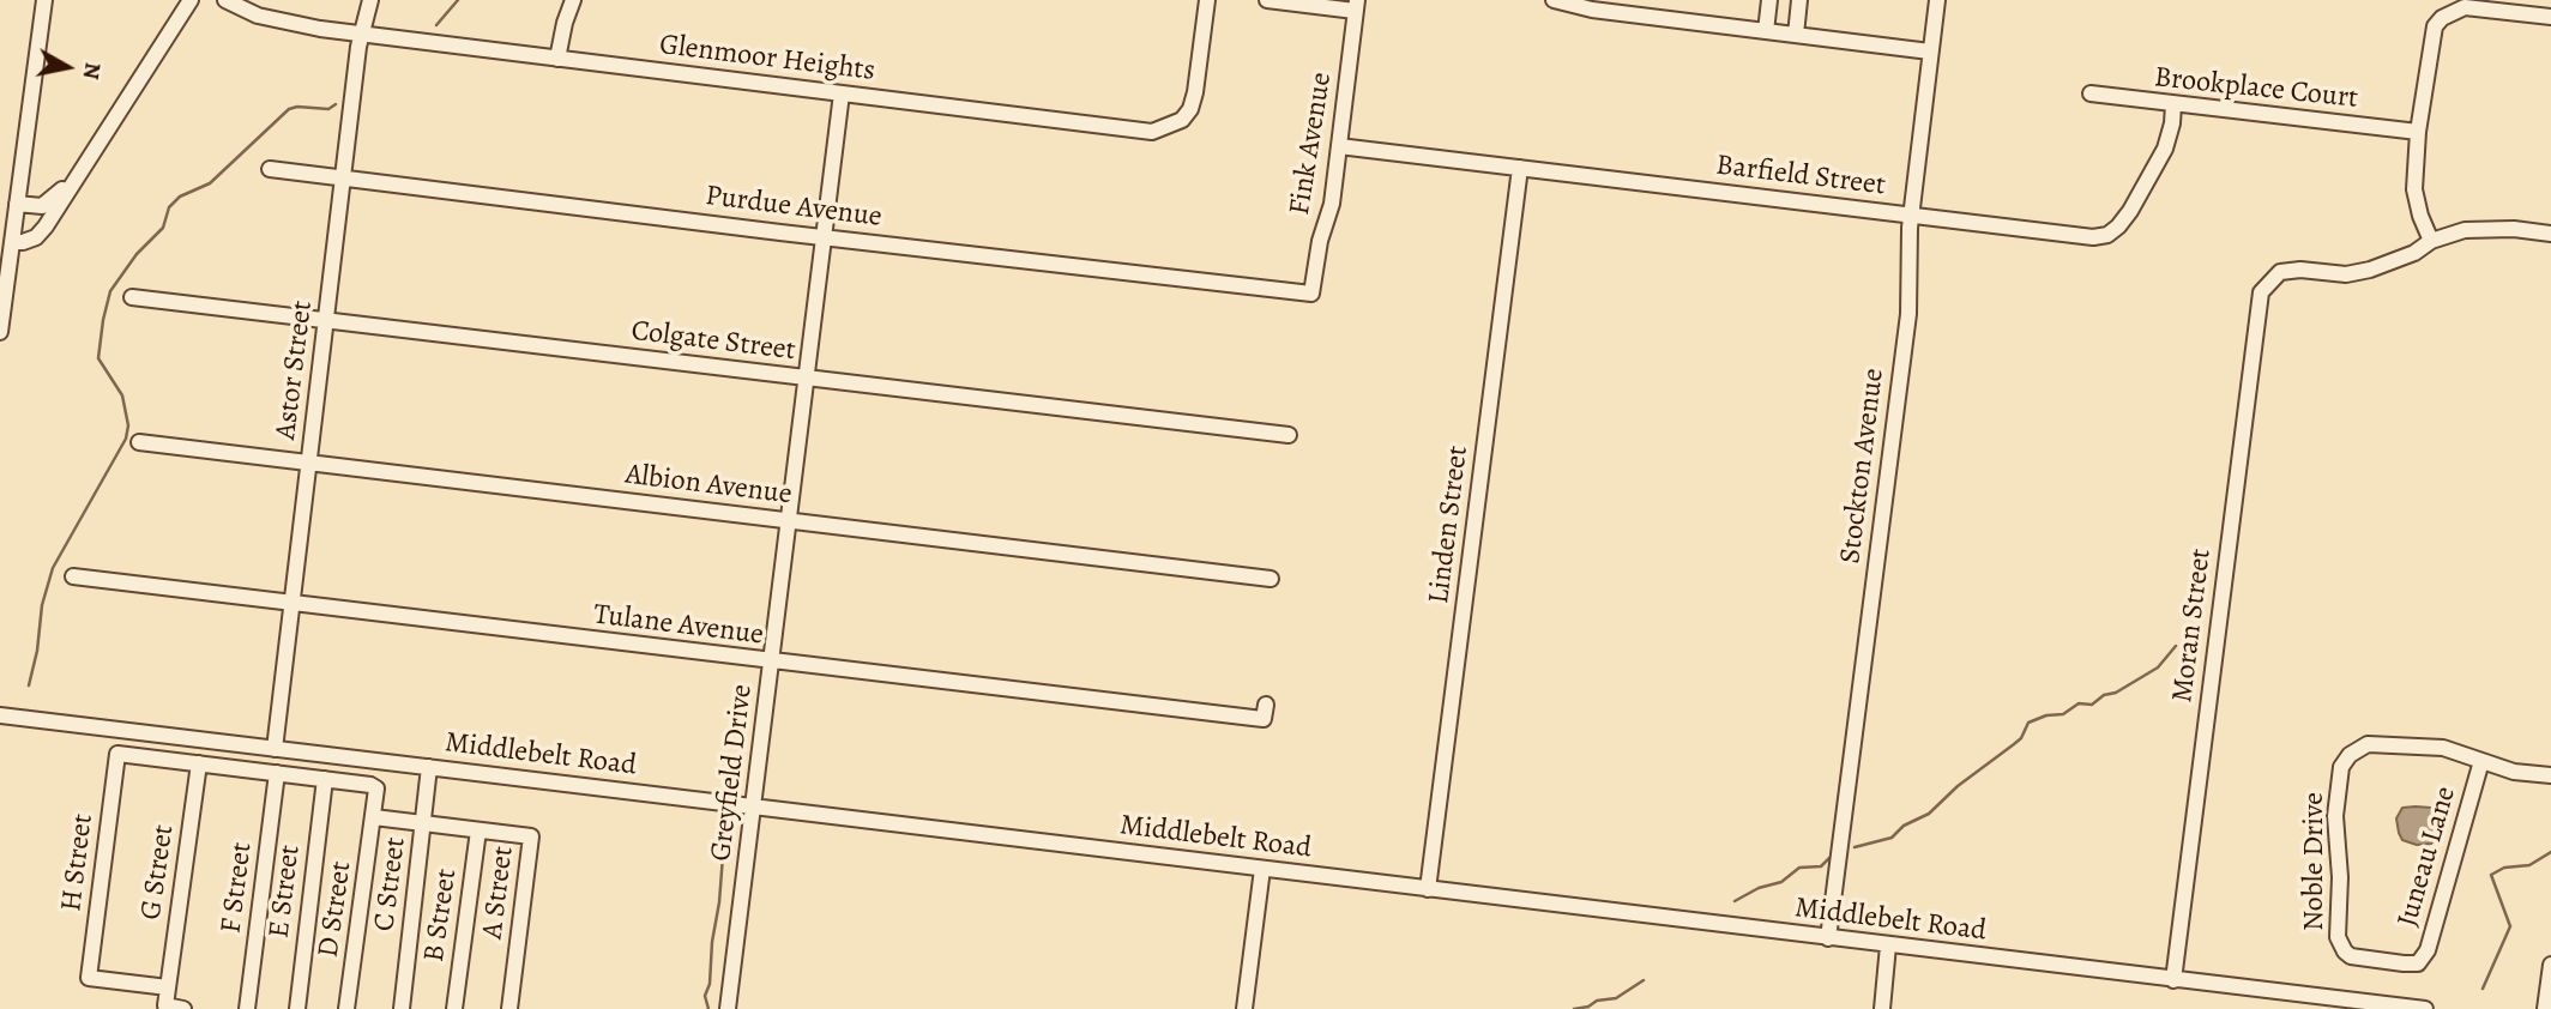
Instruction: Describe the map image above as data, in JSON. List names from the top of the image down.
{
  "streets": {
    "street": [
      "Glenmoor Heights",
      "Brookplace Court",
      "Fink Avenue",
      "Barfield Street",
      "Purdue Avenue",
      "Colgate Street",
      "Astor Street",
      "Stockton Avenue",
      "Albion Avenue",
      "Linden Street",
      "Tulane Avenue",
      "Moran Street",
      "Middlebelt Road",
      "Greyfield Drive",
      "Juneau Lane",
      "Noble Drive",
      "H Street",
      "G Street",
      "C Street",
      "F Street",
      "E Street",
      "A Street",
      "D Street",
      "B Street"
    ]
  },
  "crossings": [
    ["Glenmoor Heights", "Astor Street"],
    ["Glenmoor Heights", "Greyfield Drive"],
    ["Brookplace Court", "Barfield Street"],
    ["Fink Avenue", "Barfield Street"],
    ["Fink Avenue", "Purdue Avenue"],
    ["Barfield Street", "Stockton Avenue"],
    ["Barfield Street", "Linden Street"],
    ["Purdue Avenue", "Astor Street"],
    ["Purdue Avenue", "Greyfield Drive"],
    ["Colgate Street", "Astor Street"],
    ["Colgate Street", "Greyfield Drive"],
    ["Astor Street", "Albion Avenue"],
    ["Astor Street", "Tulane Avenue"],
    ["Astor Street", "Middlebelt Road"],
    ["Stockton Avenue", "Middlebelt Road"],
    ["Albion Avenue", "Greyfield Drive"],
    ["Linden Street", "Middlebelt Road"],
    ["Tulane Avenue", "Greyfield Drive"],
    ["Moran Street", "Middlebelt Road"],
    ["Middlebelt Road", "Greyfield Drive"],
    ["Middlebelt Road", "C Street"],
    ["Juneau Lane", "Noble Drive"],
    ["H Street", "G Street"],
    ["C Street", "A Street"],
    ["A Street", "D Street"],
    ["A Street", "B Street"]
  ],
  "north": "right"
}
